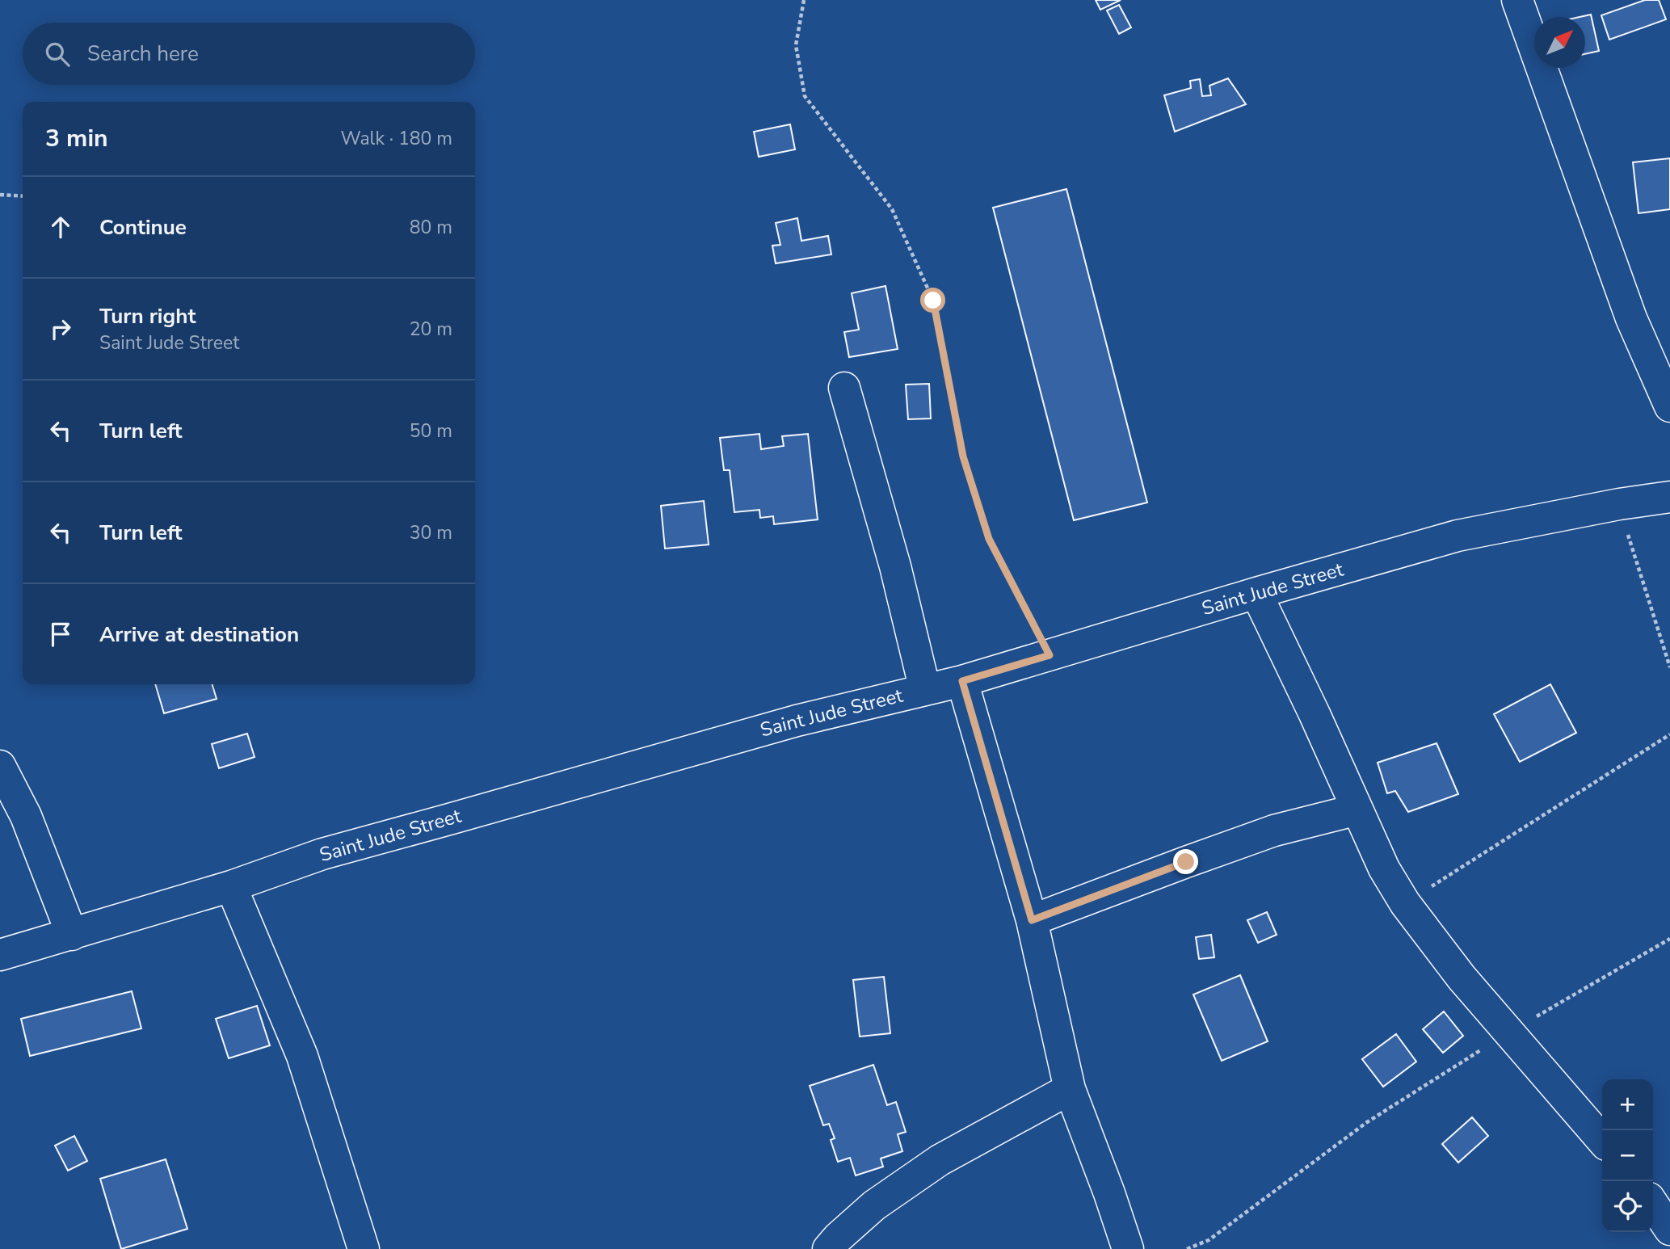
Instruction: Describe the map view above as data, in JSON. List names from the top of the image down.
{
  "streets": {
    "street": ["Saint Jude Street"]
  },
  "north": "top right",
  "page": {
    "search": "Search here",
    "heading": ["3 min", "Walk · 180 m"],
    "list": [
      ["Continue", "80 m"],
      ["Turn right", "Saint Jude Street", "20 m"],
      ["Turn left", "50 m"],
      ["Turn left", "30 m"],
      "Arrive at destination"
    ],
    "map_buttons": ["+", "−"]
  }
}
